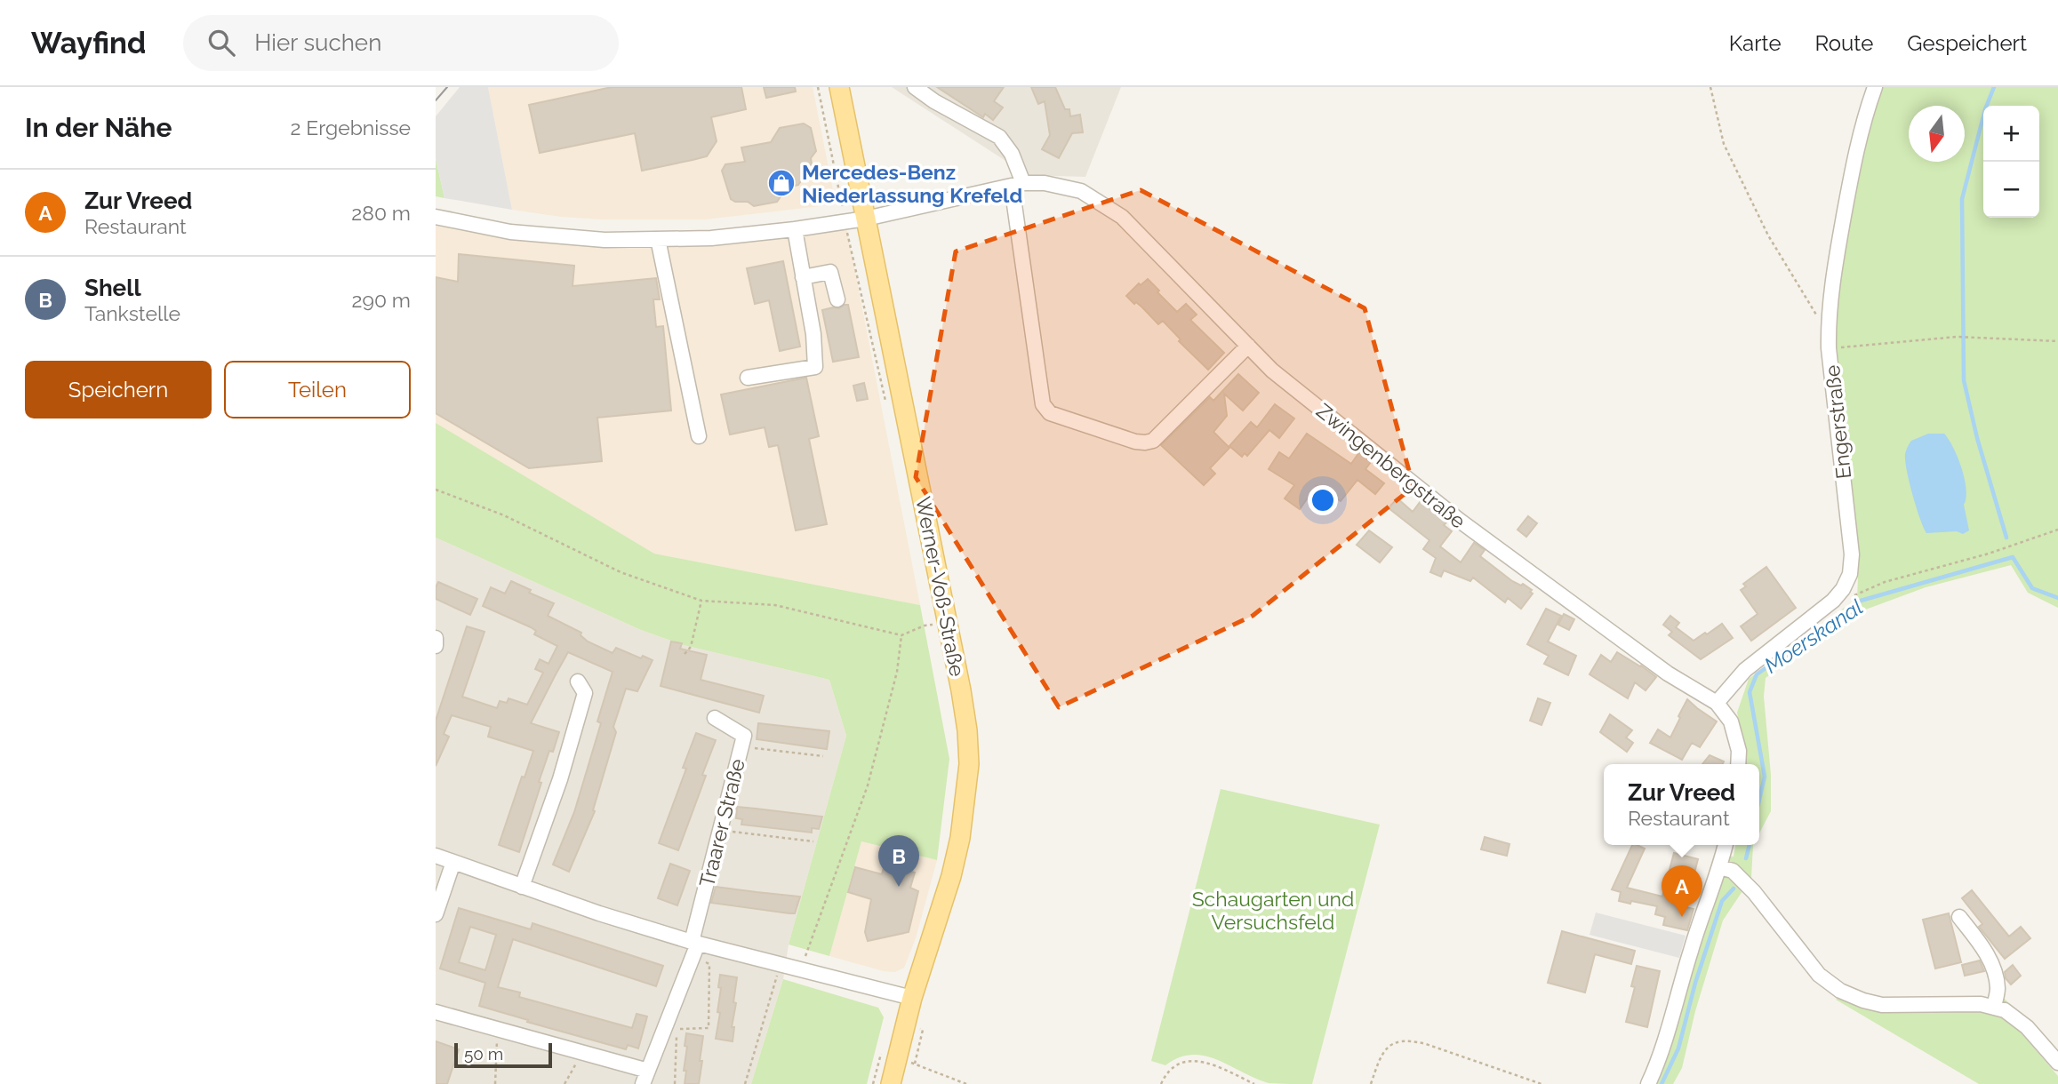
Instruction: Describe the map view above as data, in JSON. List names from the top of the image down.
{
  "streets": {
    "main road": ["Werner-Voß-Straße"],
    "street": ["Engerstraße", "Zwingenbergstraße", "Traarer Straße"]
  },
  "crossings": [
    ["Engerstraße", "Zwingenbergstraße"],
    ["Zwingenbergstraße", "Werner-Voß-Straße"]
  ],
  "water": ["Moerskanal"],
  "parks": ["Schaugarten und Versuchsfeld"],
  "places": {
    "shop": ["Mercedes-Benz Niederlassung Krefeld"]
  },
  "scale_bar": "50 m",
  "north": "bottom",
  "page": {
    "header": "Wayfind",
    "search": "Hier suchen",
    "nav": ["Karte", "Route", "Gespeichert"],
    "heading": ["In der Nähe", "2 Ergebnisse"],
    "map_buttons": ["+", "−"],
    "list": [
      {
        "mark": "A",
        "name": "Zur Vreed",
        "note": "Restaurant",
        "value": "280 m"
      },
      {
        "mark": "B",
        "name": "Shell",
        "note": "Tankstelle",
        "value": "290 m"
      }
    ],
    "buttons": ["Speichern", "Teilen"],
    "popup": ["Zur Vreed", "Restaurant"],
    "pins": ["B", "A"],
    "scale": "50 m"
  }
}
